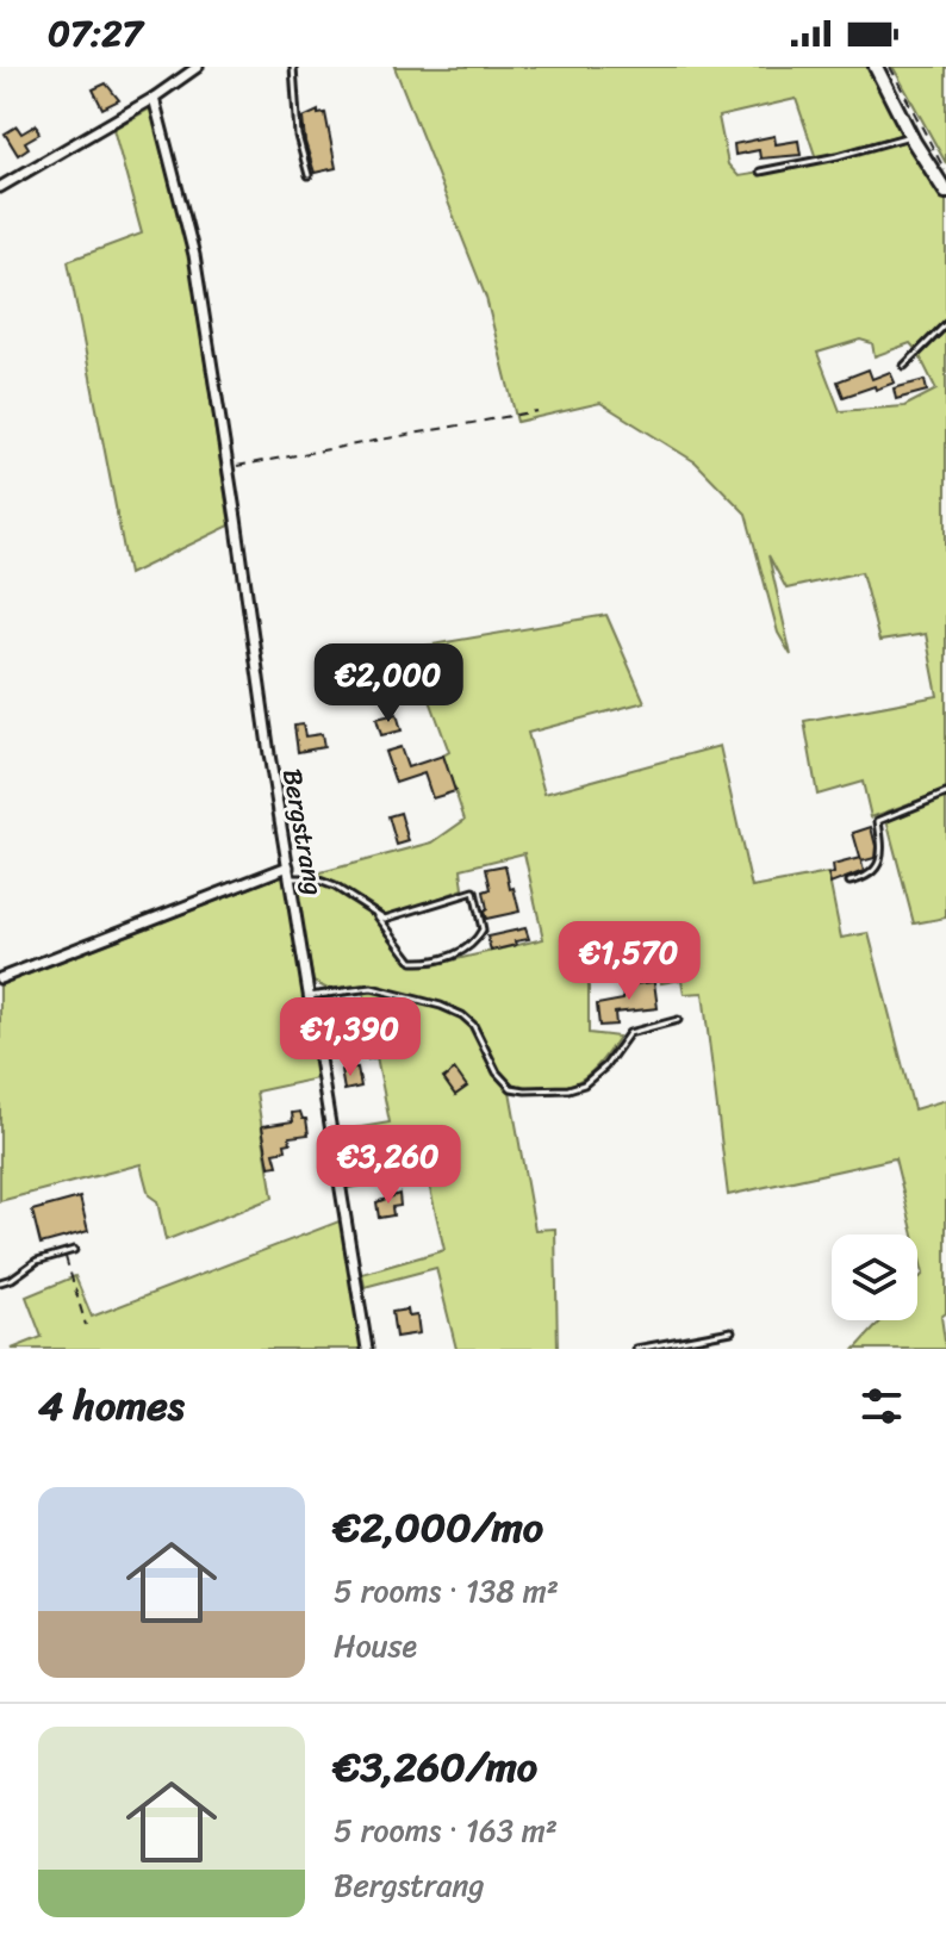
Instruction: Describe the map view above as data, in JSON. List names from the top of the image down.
{
  "streets": {
    "street": ["Bergstrang"]
  },
  "page": {
    "status": "07:27",
    "price": [
      "€2,000",
      "€1,570",
      "€1,390",
      "€3,260"
    ],
    "heading": "4 homes",
    "list": [
      {
        "name": "€2,000/mo",
        "note": "5 rooms · 138 m² · House"
      },
      {
        "name": "€3,260/mo",
        "note": "5 rooms · 163 m² · Bergstrang"
      }
    ]
  }
}
